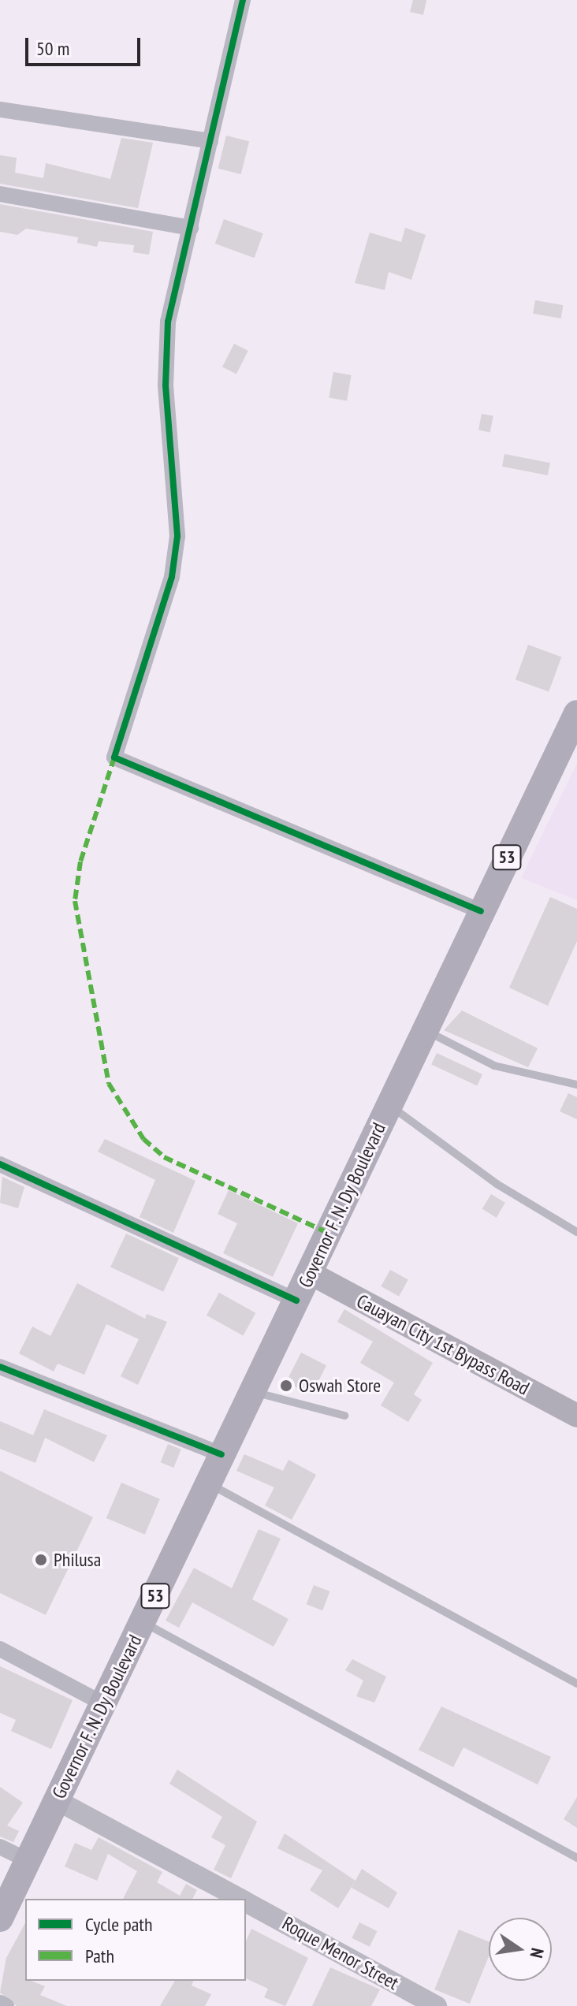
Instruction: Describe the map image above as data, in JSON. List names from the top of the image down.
{
  "streets": {
    "highway": ["53", "Governor F. N. Dy Boulevard"],
    "main road": ["Cauayan City 1st Bypass Road"],
    "street": ["Roque Menor Street"]
  },
  "crossings": [
    ["53", "Governor F. N. Dy Boulevard"],
    ["Governor F. N. Dy Boulevard", "Cauayan City 1st Bypass Road"],
    ["Governor F. N. Dy Boulevard", "Roque Menor Street"]
  ],
  "places": ["Oswah Store", "Philusa"],
  "legend": ["Cycle path", "Path"],
  "scale_bar": "50 m",
  "north": "right"
}
